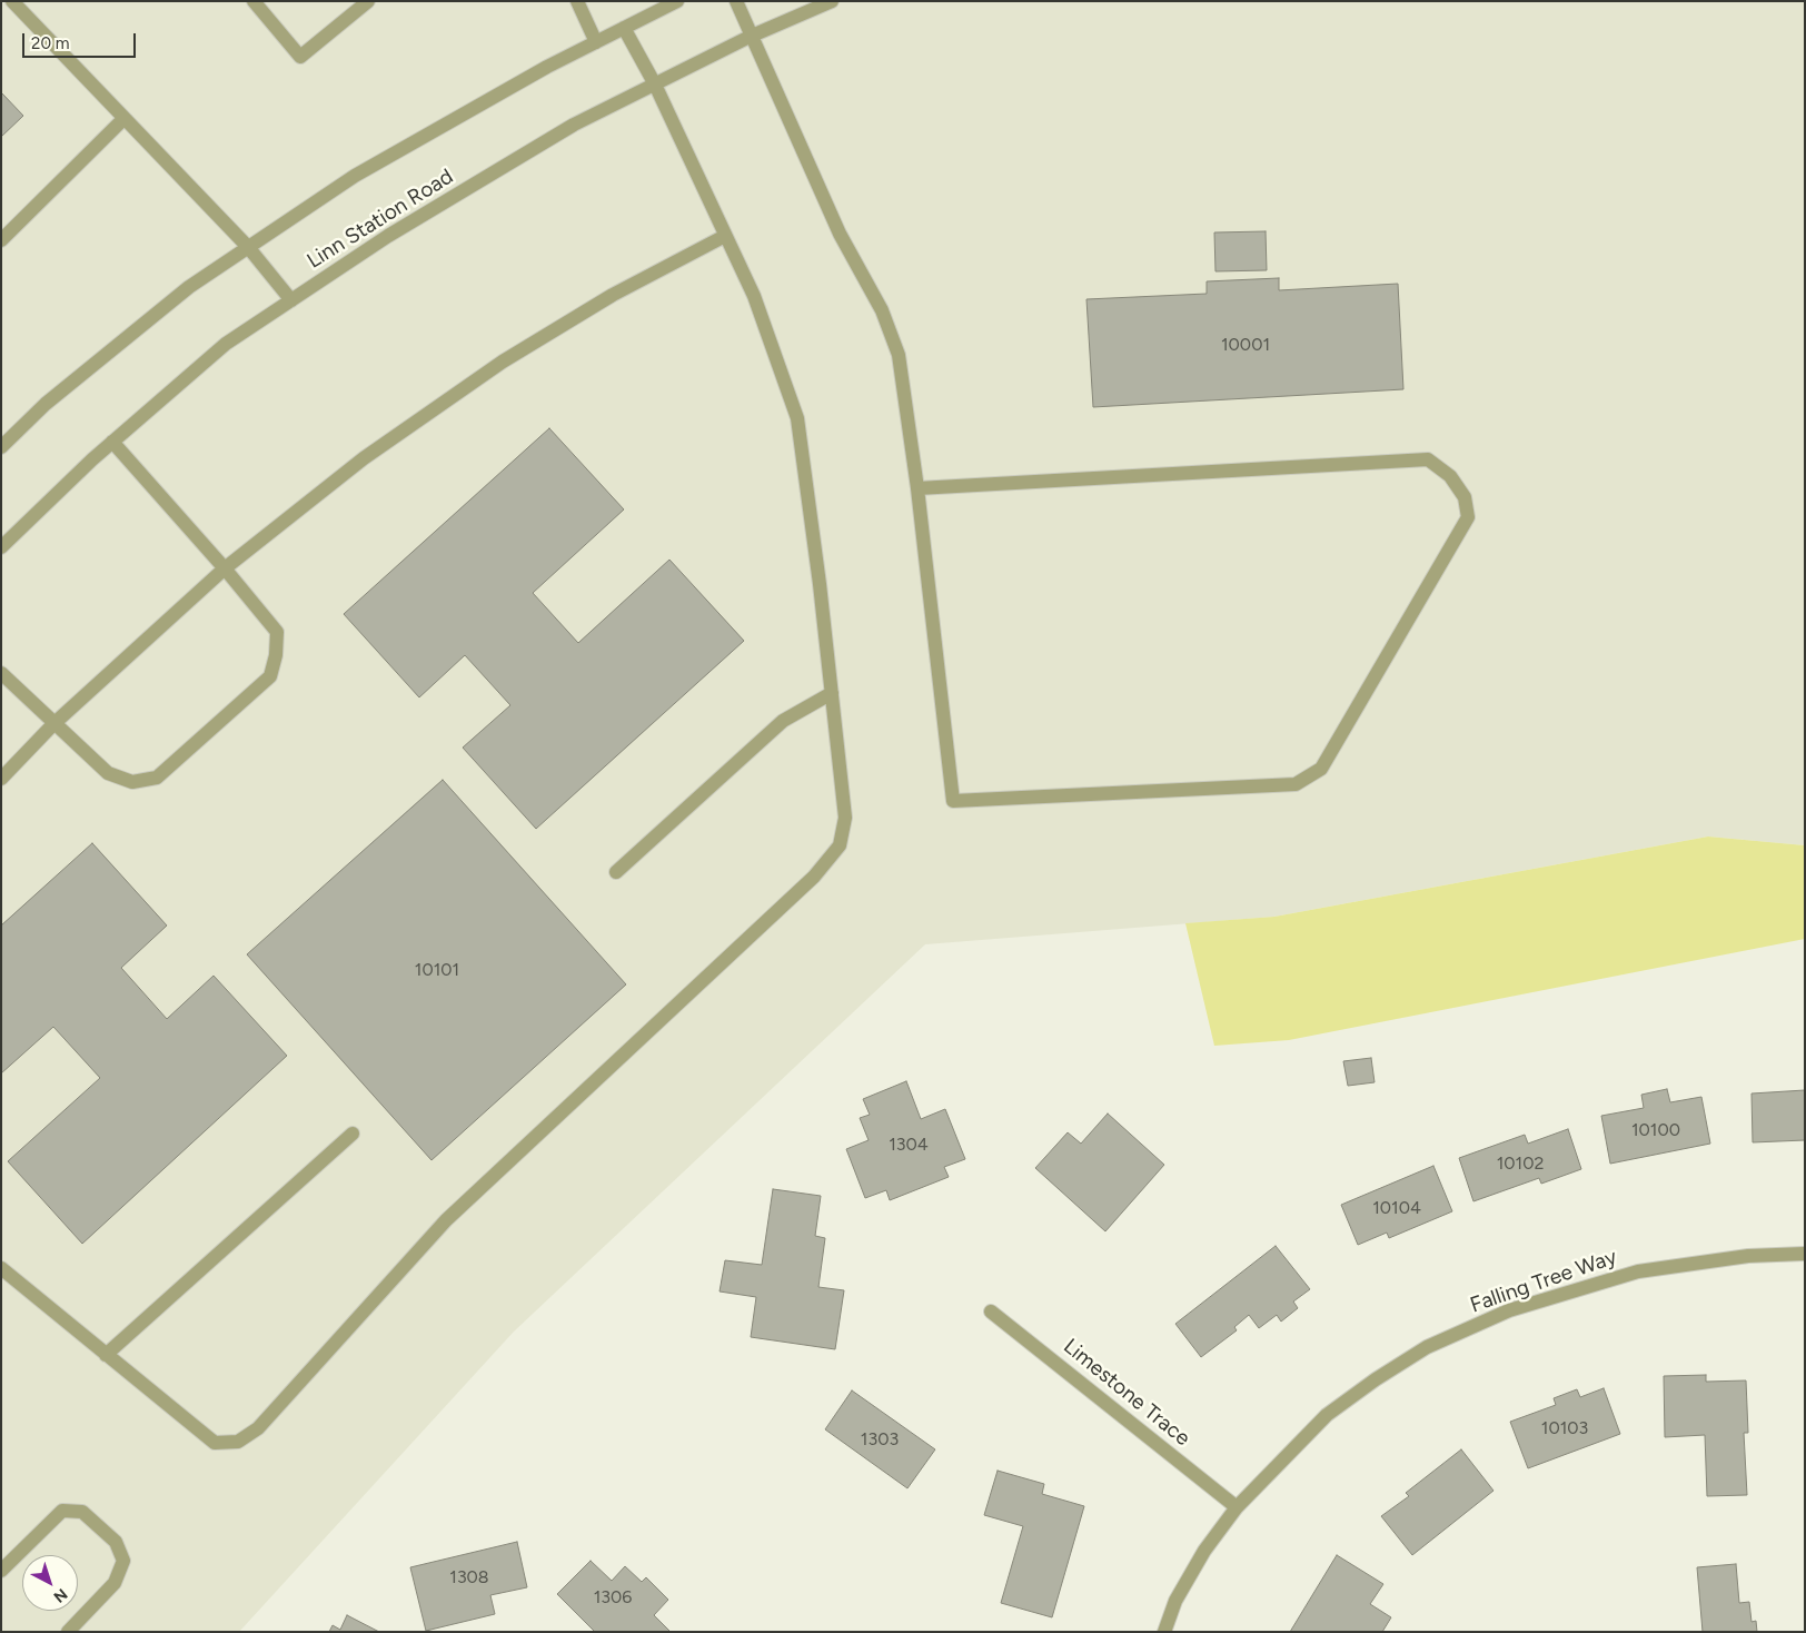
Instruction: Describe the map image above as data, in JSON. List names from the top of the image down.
{
  "streets": {
    "street": ["Linn Station Road", "Falling Tree Way", "Limestone Trace"]
  },
  "crossings": [
    ["Falling Tree Way", "Limestone Trace"]
  ],
  "house_numbers": [
    "10001",
    "10101",
    "10100",
    "1304",
    "10102",
    "10104",
    "10103",
    "1303",
    "1308",
    "1306"
  ],
  "scale_bar": "20 m",
  "north": "bottom right"
}
